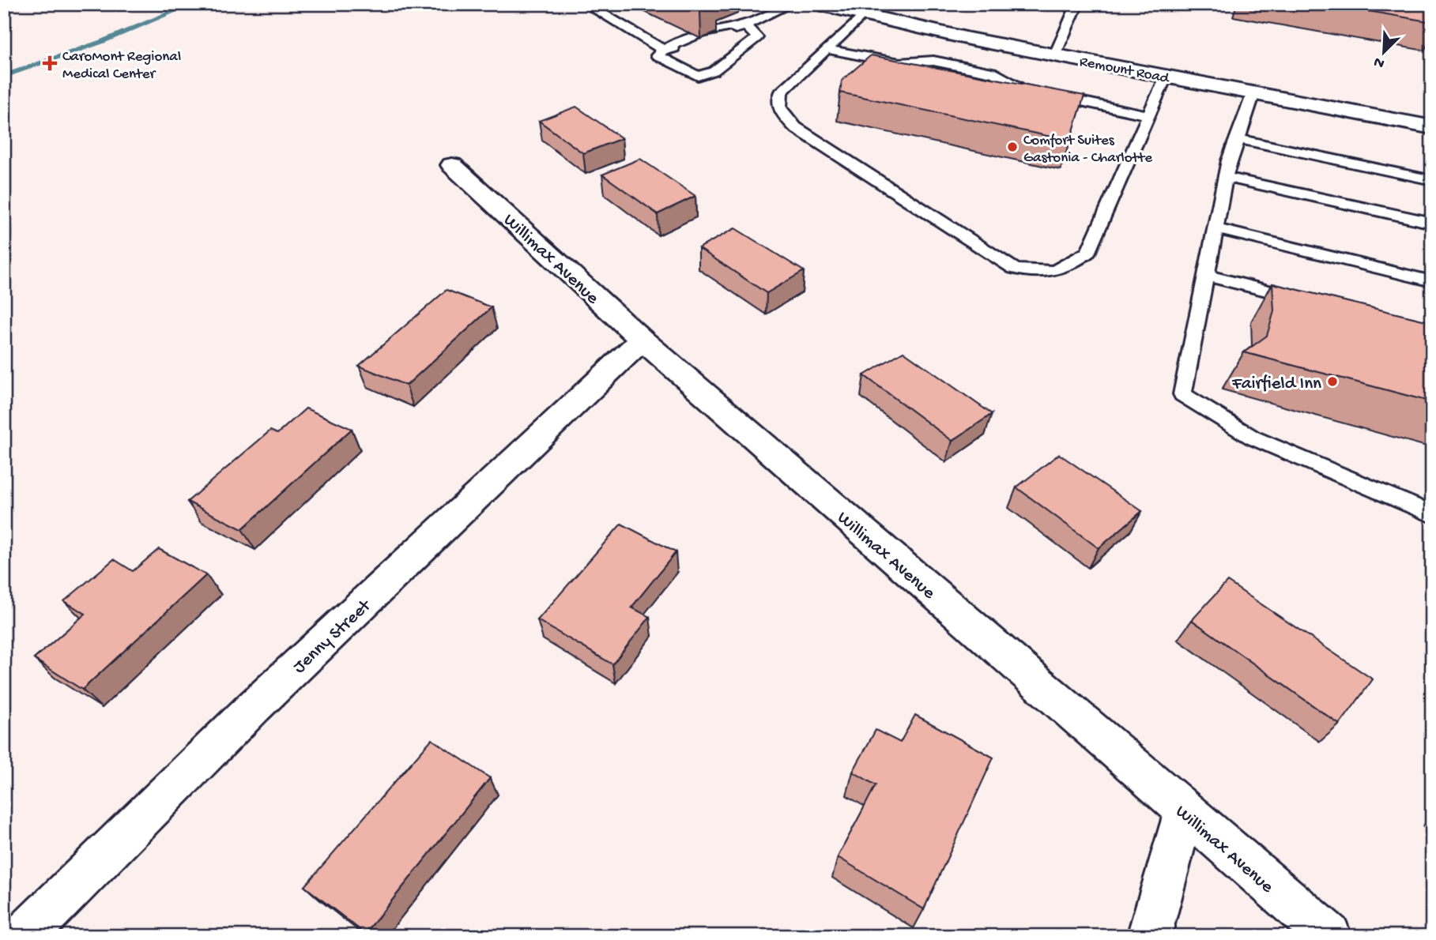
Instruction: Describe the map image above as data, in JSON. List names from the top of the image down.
{
  "streets": {
    "street": ["Remount Road", "Willimax Avenue", "Jenny Street"]
  },
  "crossings": [
    ["Willimax Avenue", "Jenny Street"]
  ],
  "places": {
    "health": ["CaroMont Regional Medical Center"],
    "other": ["Comfort Suites Gastonia - Charlotte", "Fairfield Inn"]
  },
  "north": "bottom left"
}
